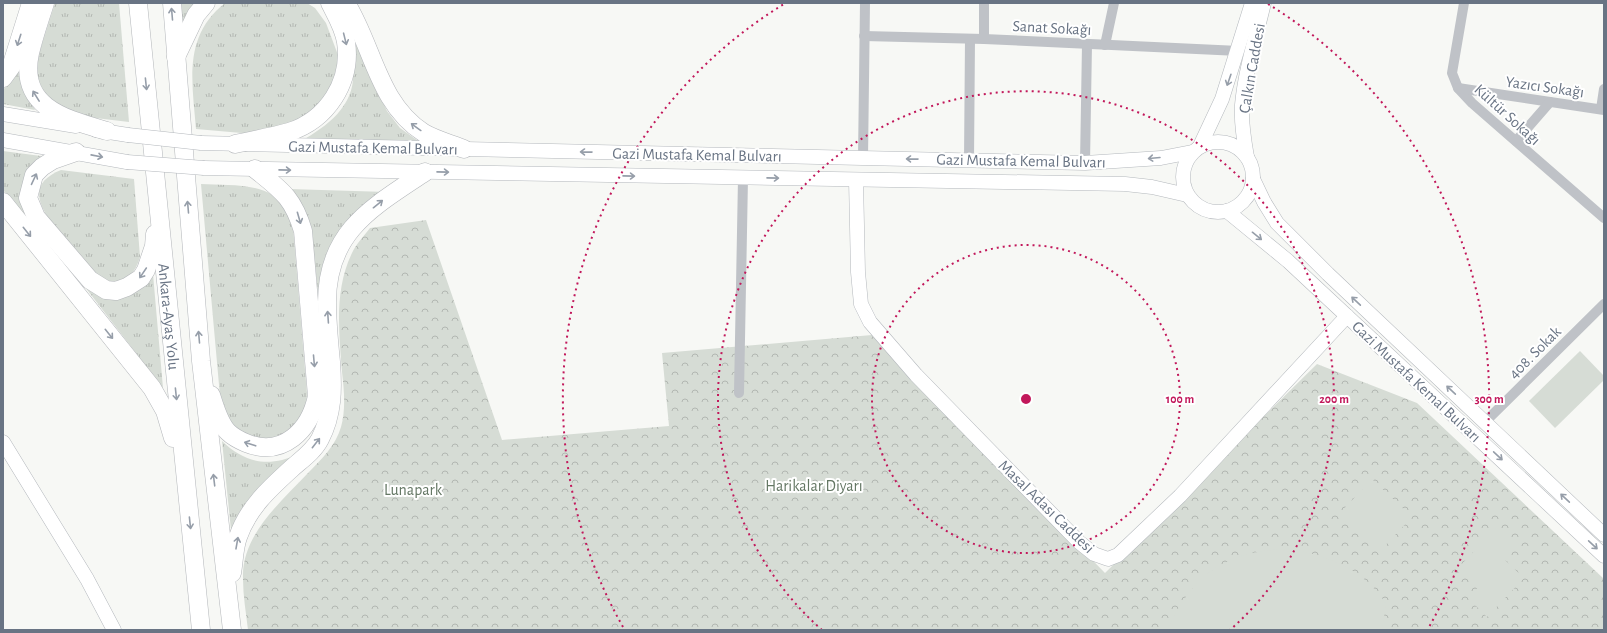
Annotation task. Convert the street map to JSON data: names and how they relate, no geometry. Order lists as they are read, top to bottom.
{
  "streets": {
    "highway": ["Ankara-Ayaş Yolu"],
    "main road": ["Çalkın Caddesi", "Gazi Mustafa Kemal Bulvarı", "Masal Adası Caddesi"],
    "street": [
      "Sanat Sokağı",
      "Yazıcı Sokağı",
      "Kültür Sokağı",
      "408. Sokak"
    ]
  },
  "crossings": [
    ["Sanat Sokağı", "Çalkın Caddesi"],
    ["Çalkın Caddesi", "Gazi Mustafa Kemal Bulvarı"],
    ["Yazıcı Sokağı", "Kültür Sokağı"],
    ["Gazi Mustafa Kemal Bulvarı", "408. Sokak"],
    ["Gazi Mustafa Kemal Bulvarı", "Masal Adası Caddesi"]
  ],
  "parks": ["Harikalar Diyarı", "Lunapark"],
  "rings": ["100 m", "200 m", "300 m"]
}
